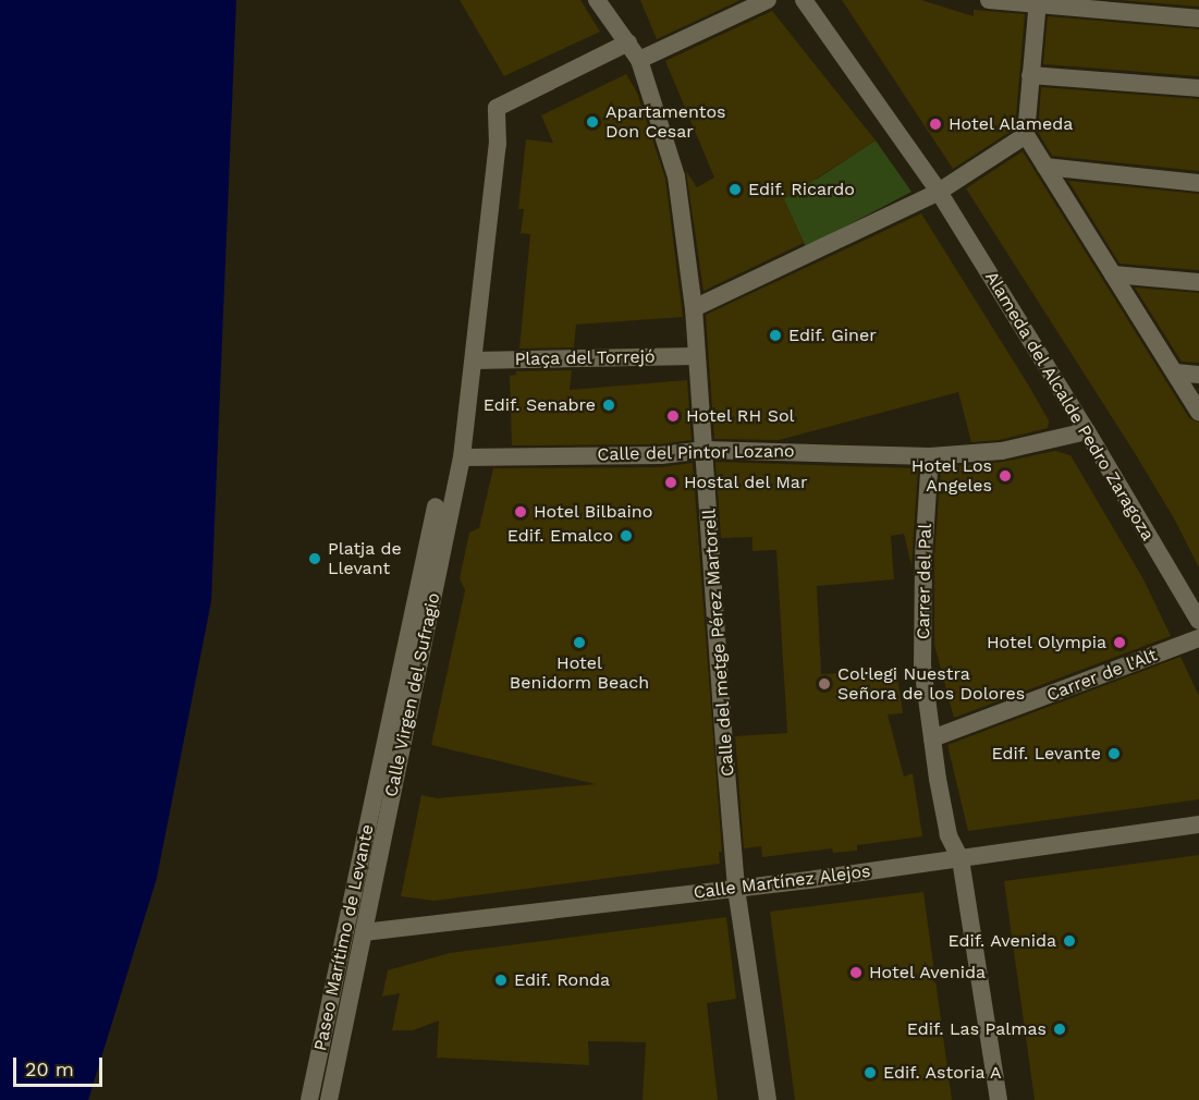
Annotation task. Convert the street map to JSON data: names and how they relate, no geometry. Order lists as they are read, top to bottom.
{
  "streets": {
    "street": [
      "Plaça del Torrejó",
      "Alameda del Alcalde Pedro Zaragoza",
      "Calle del Pintor Lozano",
      "Carrer del Pal",
      "Calle del metge Pérez Martorell",
      "Carrer de l'Alt",
      "Calle Virgen del Sufragio",
      "Calle Martínez Alejos",
      "Paseo Marítimo de Levante"
    ]
  },
  "crossings": [
    ["Plaça del Torrejó", "Calle del metge Pérez Martorell"],
    ["Plaça del Torrejó", "Calle Virgen del Sufragio"],
    ["Alameda del Alcalde Pedro Zaragoza", "Calle del Pintor Lozano"],
    ["Calle del Pintor Lozano", "Carrer del Pal"],
    ["Calle del Pintor Lozano", "Calle del metge Pérez Martorell"],
    ["Calle del Pintor Lozano", "Calle Virgen del Sufragio"],
    ["Carrer del Pal", "Carrer de l'Alt"],
    ["Carrer del Pal", "Calle Martínez Alejos"],
    ["Calle del metge Pérez Martorell", "Calle Virgen del Sufragio"],
    ["Calle del metge Pérez Martorell", "Calle Martínez Alejos"],
    ["Calle Virgen del Sufragio", "Calle Martínez Alejos"]
  ],
  "places": [
    "Apartamentos Don Cesar",
    "Hotel Alameda",
    "Edif. Ricardo",
    "Edif. Giner",
    "Edif. Senabre",
    "Hotel RH Sol",
    "Hotel Los Angeles",
    "Hostal del Mar",
    "Hotel Bilbaino",
    "Edif. Emalco",
    "Platja de Llevant",
    "Hotel Benidorm Beach",
    "Hotel Olympia",
    "Col·legi Nuestra Señora de los Dolores",
    "Edif. Levante",
    "Edif. Avenida",
    "Hotel Avenida",
    "Edif. Ronda",
    "Edif. Las Palmas",
    "Edif. Astoria A"
  ],
  "scale_bar": "20 m"
}
